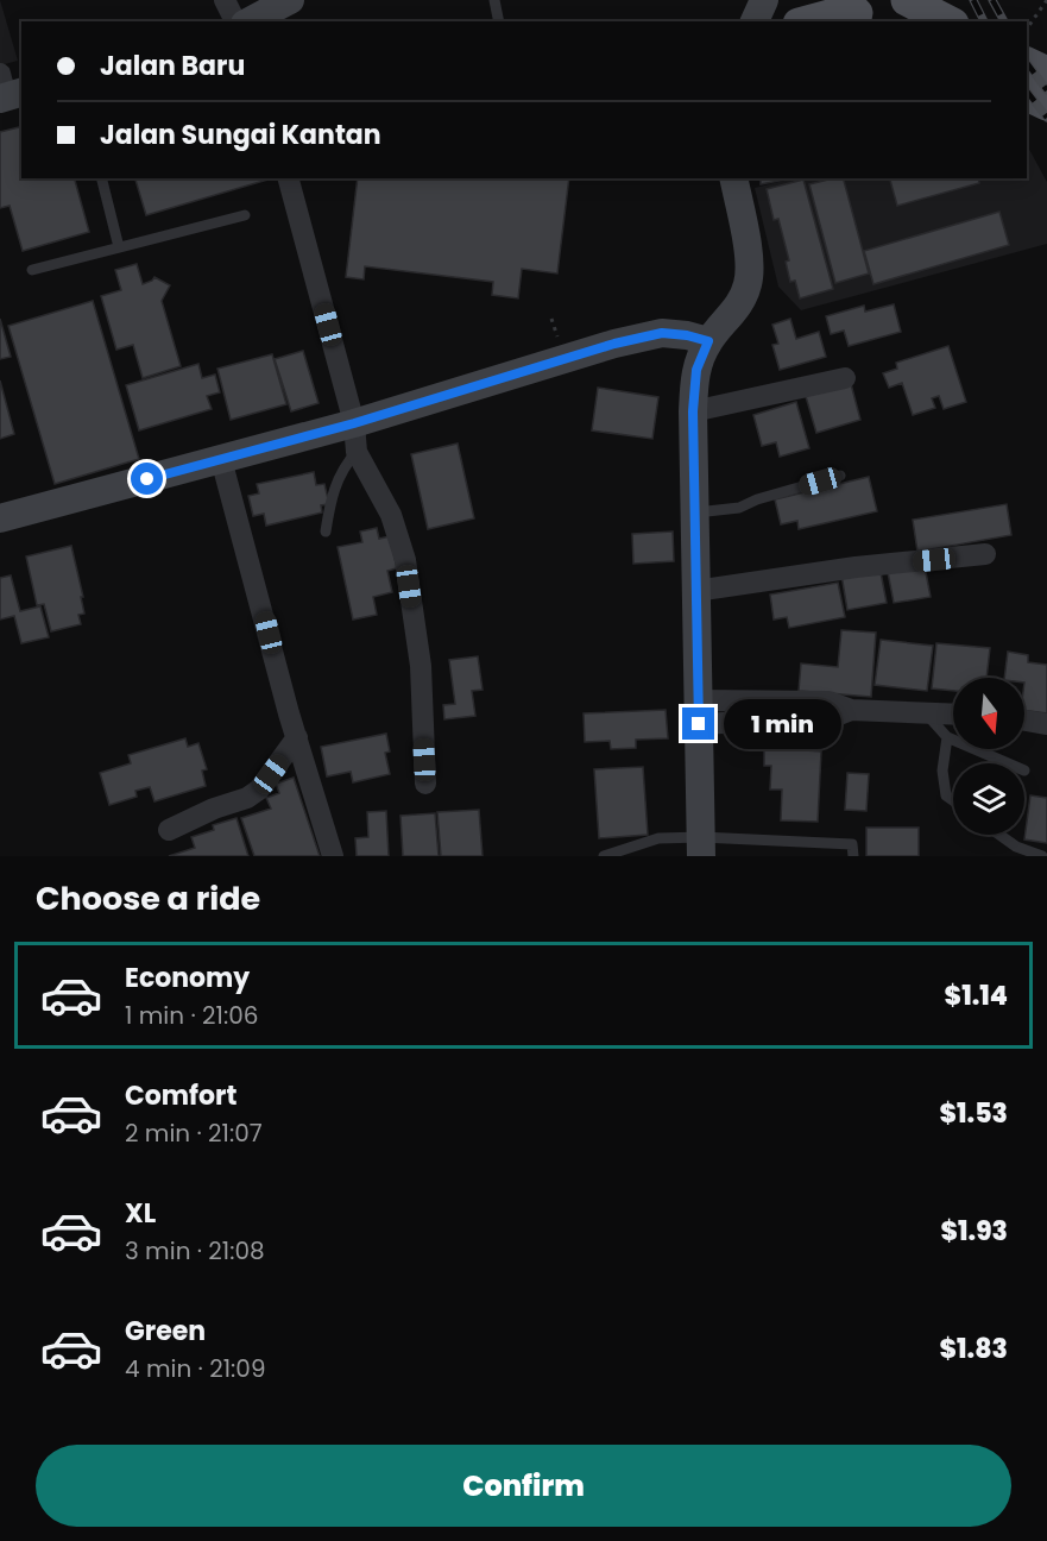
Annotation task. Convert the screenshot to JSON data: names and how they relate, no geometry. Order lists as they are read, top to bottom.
{
  "north": "bottom",
  "page": {
    "banner": ["Jalan Baru", "Jalan Sungai Kantan"],
    "bubble": "1 min",
    "heading": "Choose a ride",
    "list": [
      {
        "name": "Economy",
        "note": "1 min · 21:06",
        "value": "$1.14"
      },
      {
        "name": "Comfort",
        "note": "2 min · 21:07",
        "value": "$1.53"
      },
      {
        "name": "XL",
        "note": "3 min · 21:08",
        "value": "$1.93"
      },
      {
        "name": "Green",
        "note": "4 min · 21:09",
        "value": "$1.83"
      }
    ],
    "buttons": "Confirm"
  }
}
